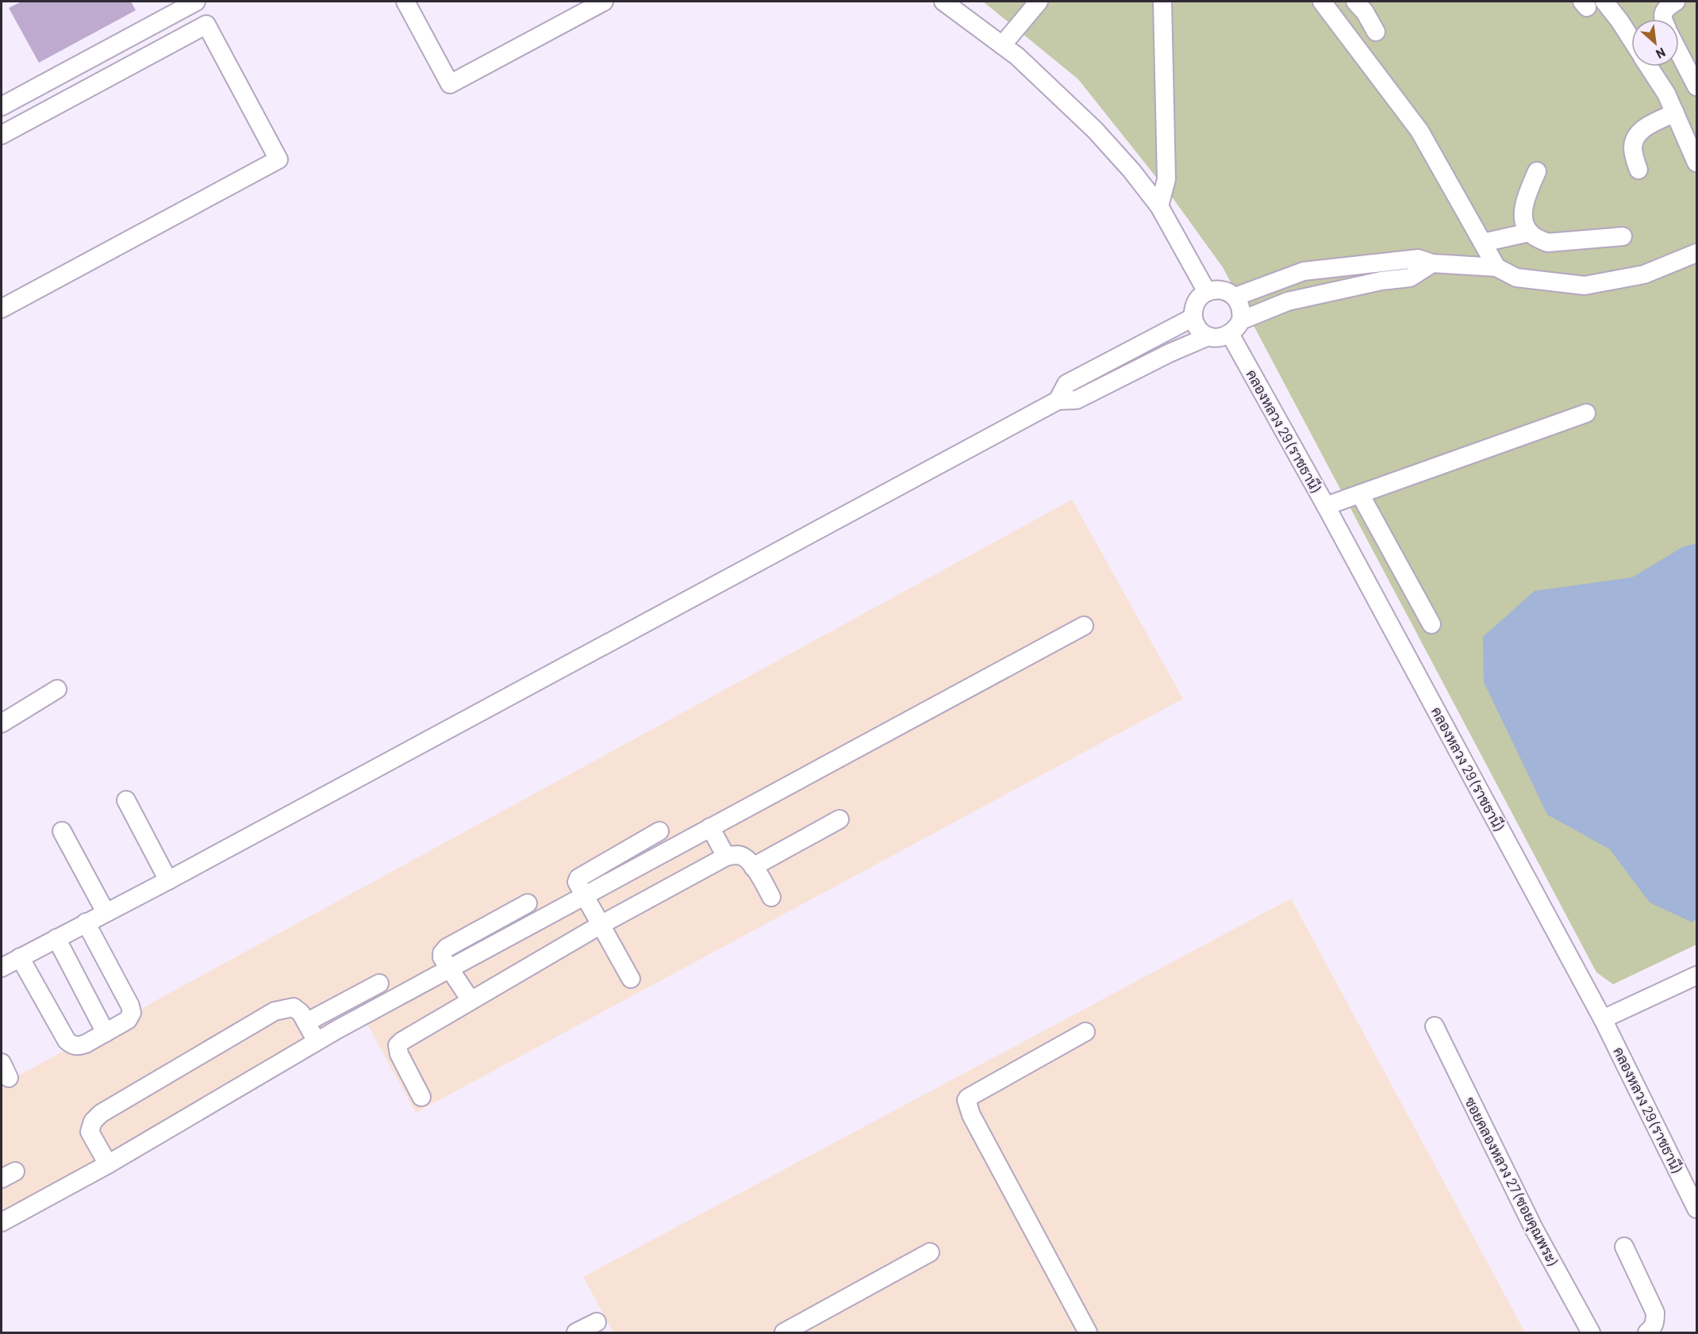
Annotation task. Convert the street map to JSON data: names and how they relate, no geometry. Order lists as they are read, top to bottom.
{
  "streets": {
    "street": ["คลองหลวง 29 (ราชธานี)", "ซอยคลองหลวง 27 (ซอยคุณพระ)"]
  },
  "north": "bottom right"
}
